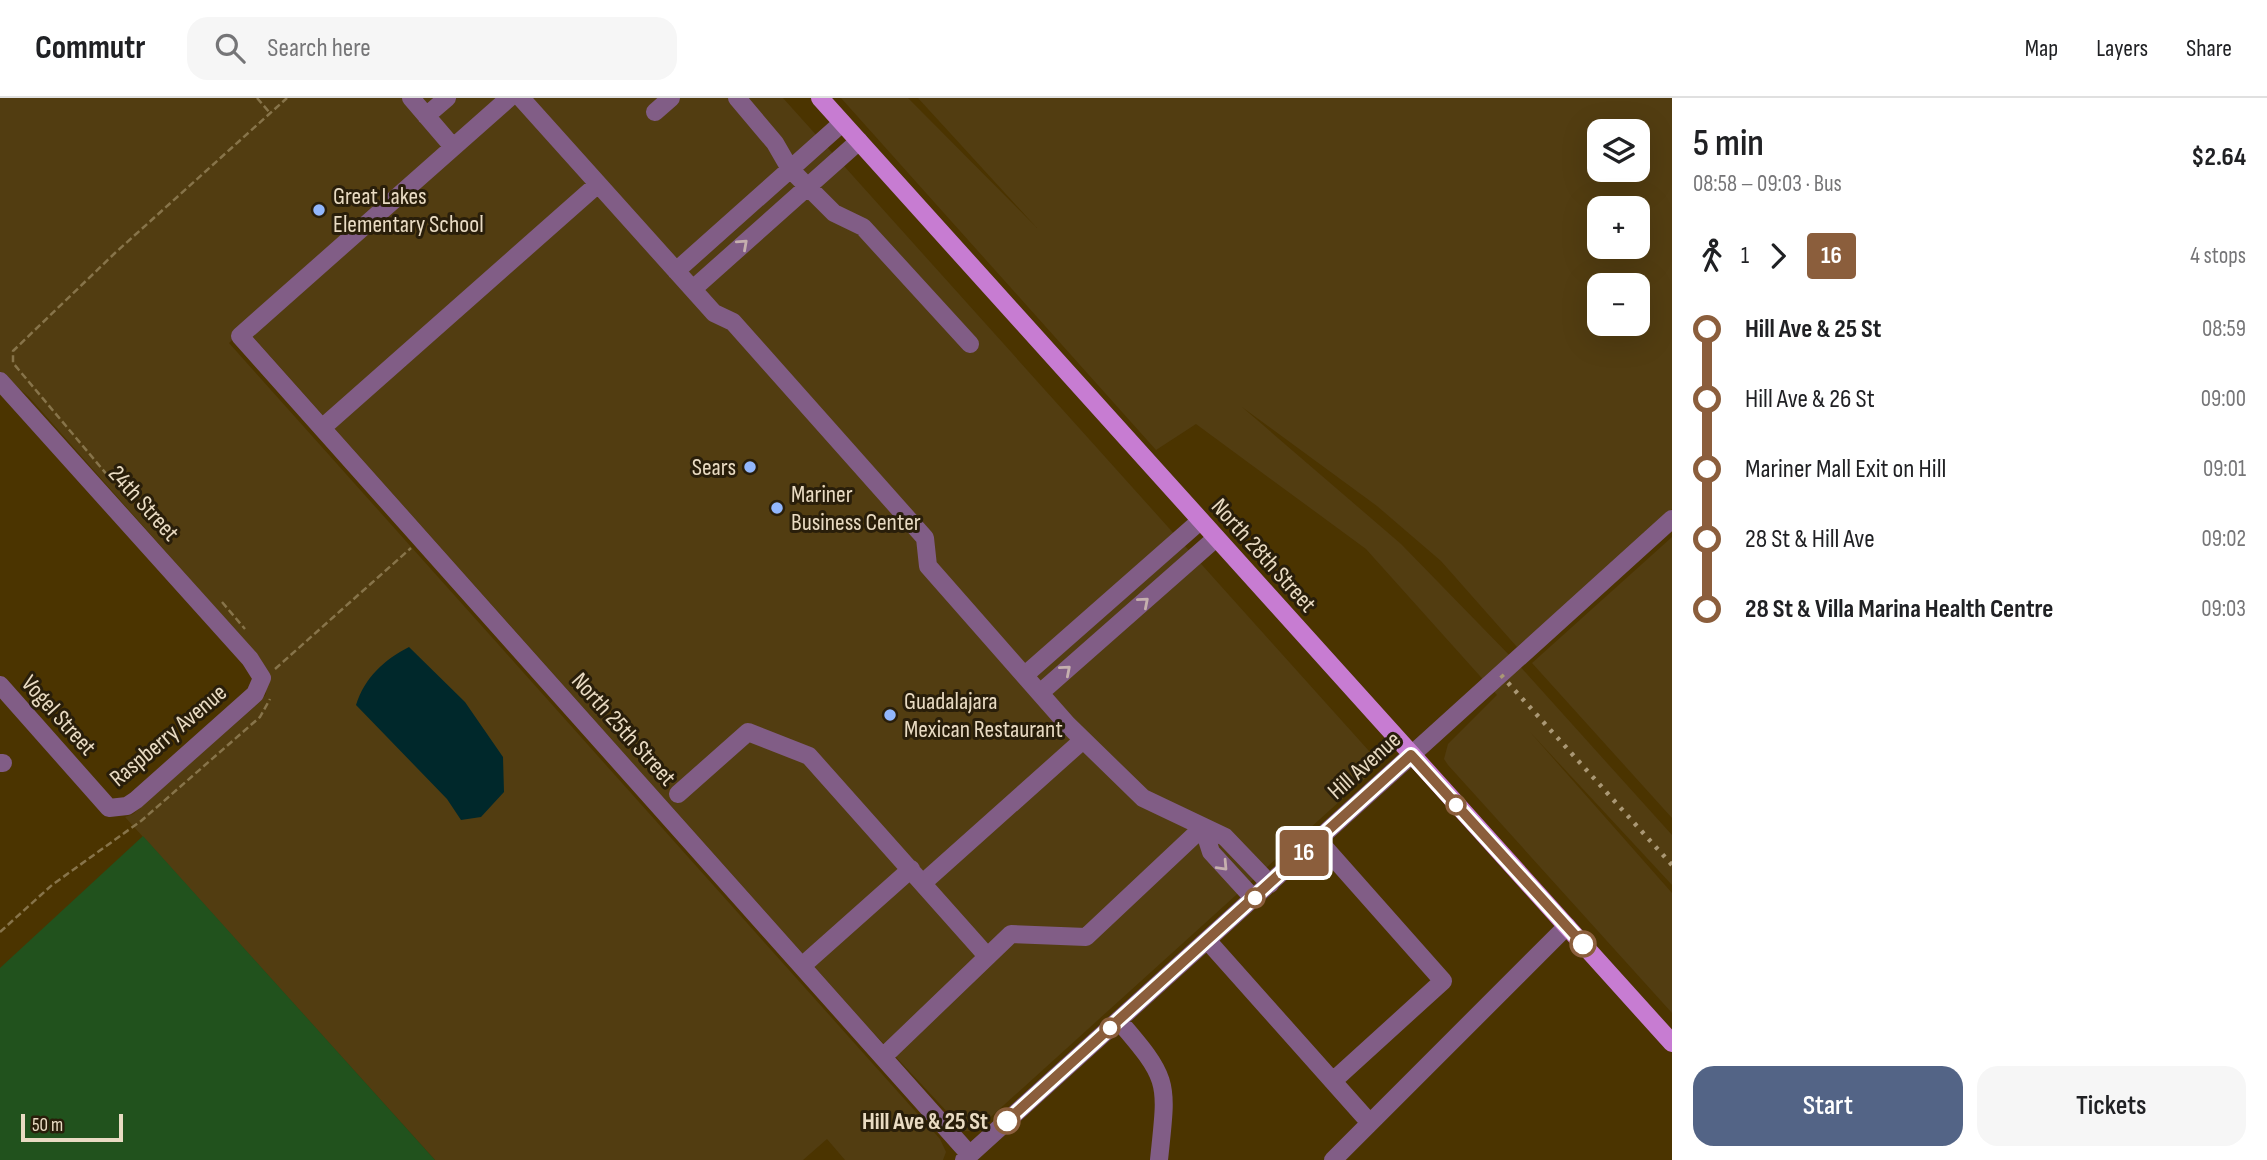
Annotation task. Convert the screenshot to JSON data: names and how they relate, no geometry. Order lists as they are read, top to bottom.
{
  "streets": {
    "main road": ["North 28th Street"],
    "street": [
      "24th Street",
      "Vogel Street",
      "North 25th Street",
      "Raspberry Avenue",
      "Hill Avenue"
    ]
  },
  "crossings": [
    ["24th Street", "Raspberry Avenue"],
    ["North 28th Street", "Hill Avenue"],
    ["Vogel Street", "Raspberry Avenue"],
    ["North 25th Street", "Hill Avenue"]
  ],
  "places": [
    "Great Lakes Elementary School",
    "Sears",
    "Mariner Business Center",
    "Guadalajara Mexican Restaurant",
    "Hill Ave & 25 St"
  ],
  "lines": ["bus line 16"],
  "scale_bar": "50 m",
  "page": {
    "header": "Commutr",
    "search": "Search here",
    "nav": ["Map", "Layers", "Share"],
    "on_map": "16",
    "heading": ["5 min", "08:58 – 09:03 · Bus", "$2.64"],
    "map_buttons": ["+", "−"],
    "legs": ["1", "16", "4 stops"],
    "list": [
      {
        "name": "Hill Ave & 25 St",
        "value": "08:59"
      },
      {
        "name": "Hill Ave & 26 St",
        "value": "09:00"
      },
      {
        "name": "Mariner Mall Exit on Hill",
        "value": "09:01"
      },
      {
        "name": "28 St & Hill Ave",
        "value": "09:02"
      },
      {
        "name": "28 St & Villa Marina Health Centre",
        "value": "09:03"
      }
    ],
    "buttons": ["Start", "Tickets"],
    "scale": "50 m"
  }
}
